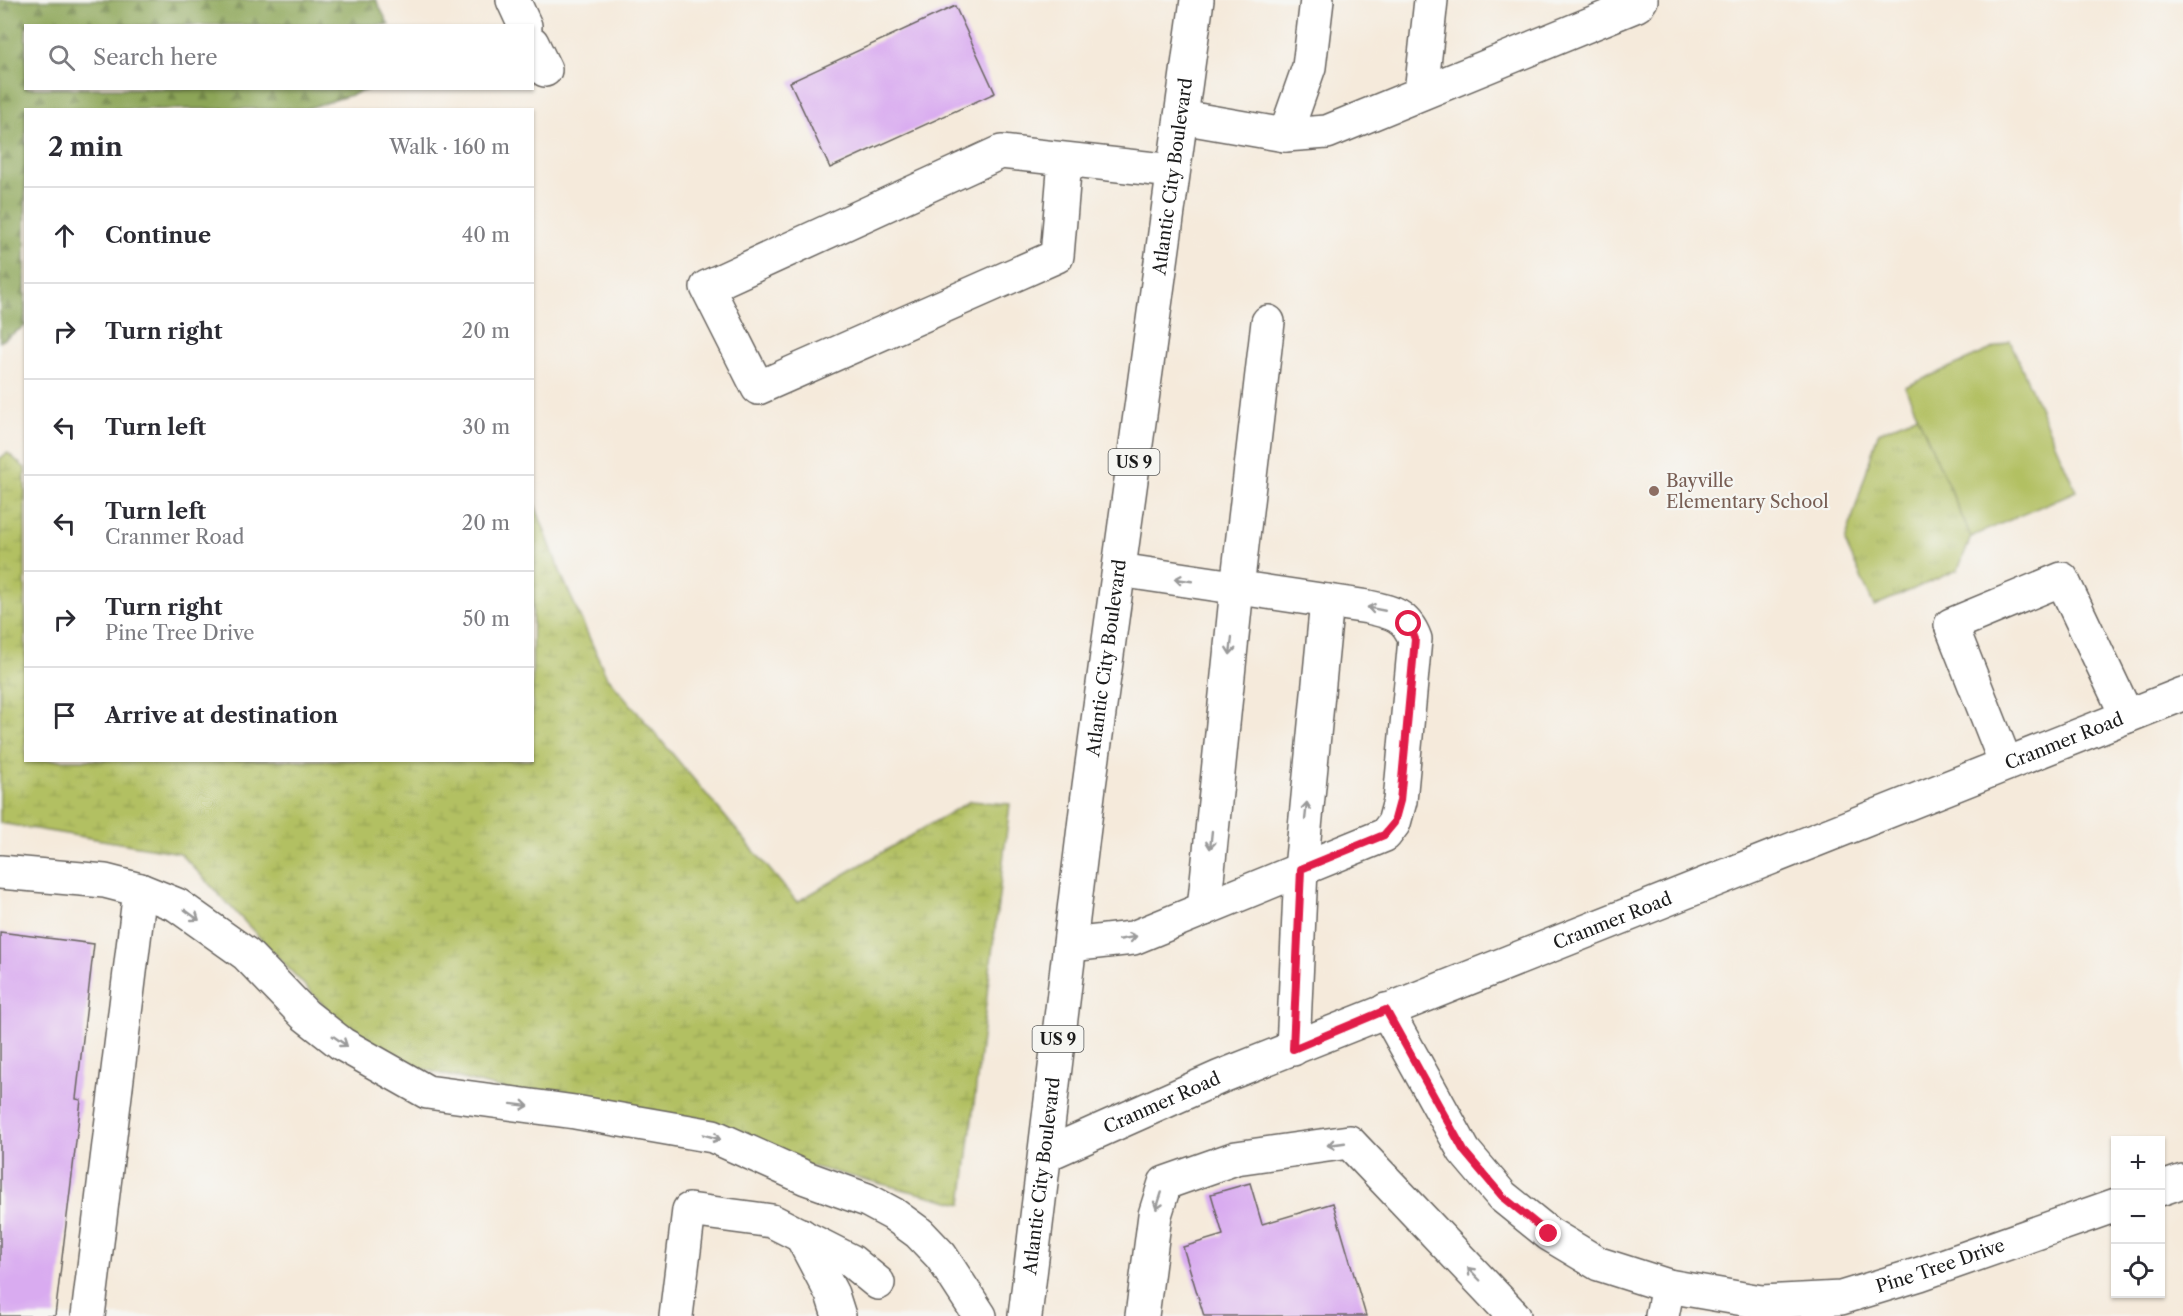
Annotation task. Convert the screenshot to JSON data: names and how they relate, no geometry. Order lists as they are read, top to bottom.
{
  "streets": {
    "main road": [
      "Atlantic City Boulevard",
      "US 9",
      "Cranmer Road",
      "Pine Tree Drive"
    ]
  },
  "crossings": [
    ["Atlantic City Boulevard", "Cranmer Road"],
    ["Cranmer Road", "Pine Tree Drive"]
  ],
  "places": ["Bayville Elementary School"],
  "page": {
    "search": "Search here",
    "heading": ["2 min", "Walk · 160 m"],
    "list": [
      ["Continue", "40 m"],
      ["Turn right", "20 m"],
      ["Turn left", "30 m"],
      ["Turn left", "Cranmer Road", "20 m"],
      ["Turn right", "Pine Tree Drive", "50 m"],
      "Arrive at destination"
    ],
    "map_buttons": ["+", "−"]
  }
}
